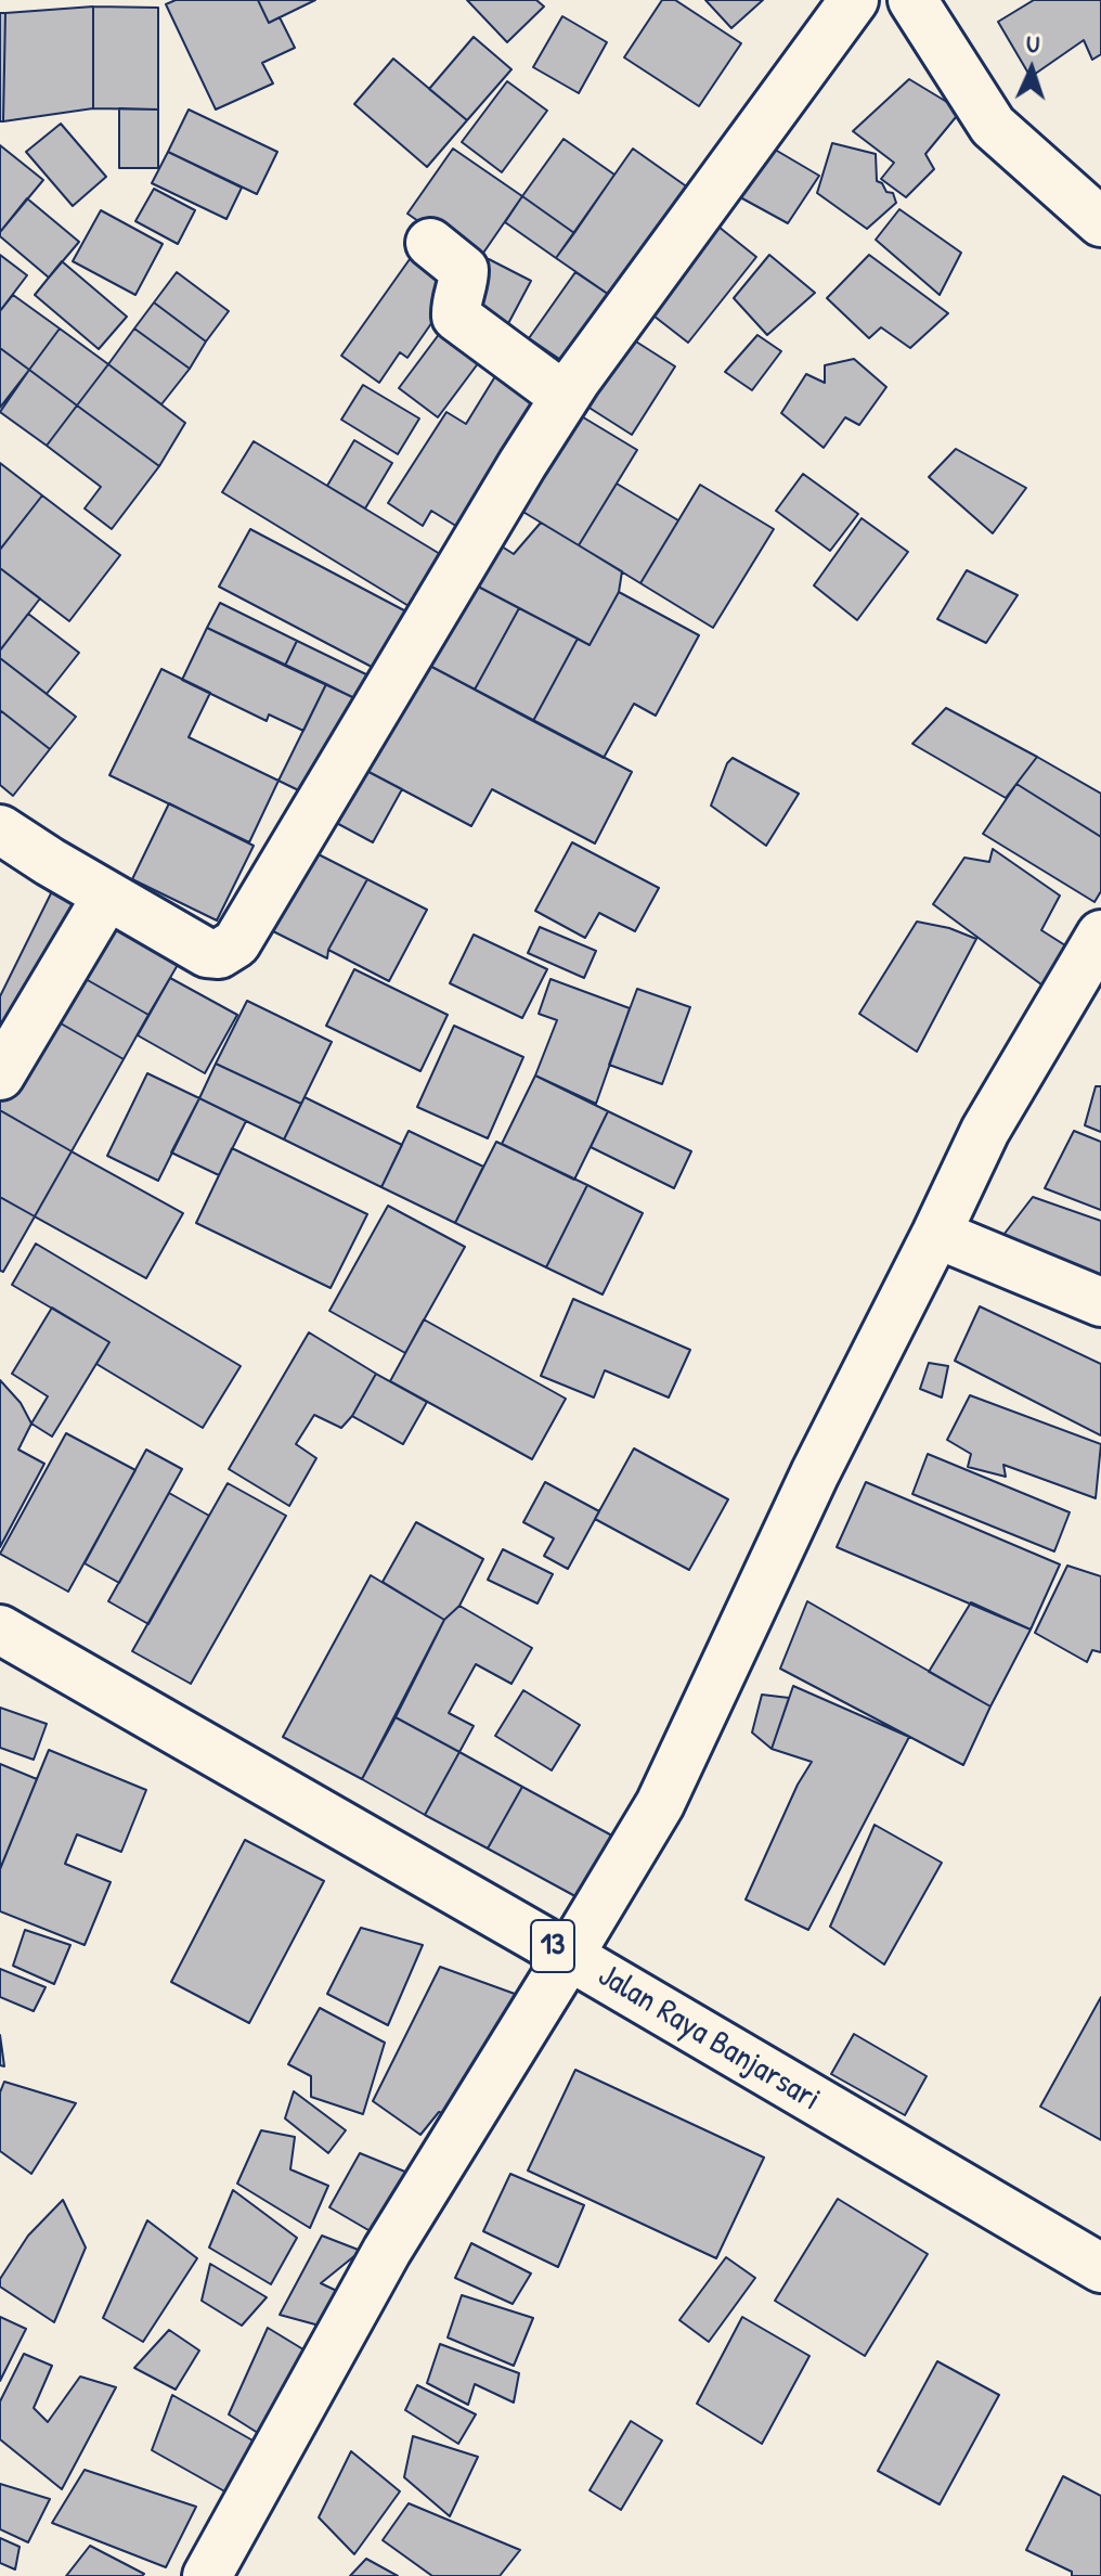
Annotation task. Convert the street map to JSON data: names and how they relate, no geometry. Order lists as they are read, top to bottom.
{
  "streets": {
    "main road": ["13", "Jalan Raya Banjarsari"]
  },
  "north": "top"
}
